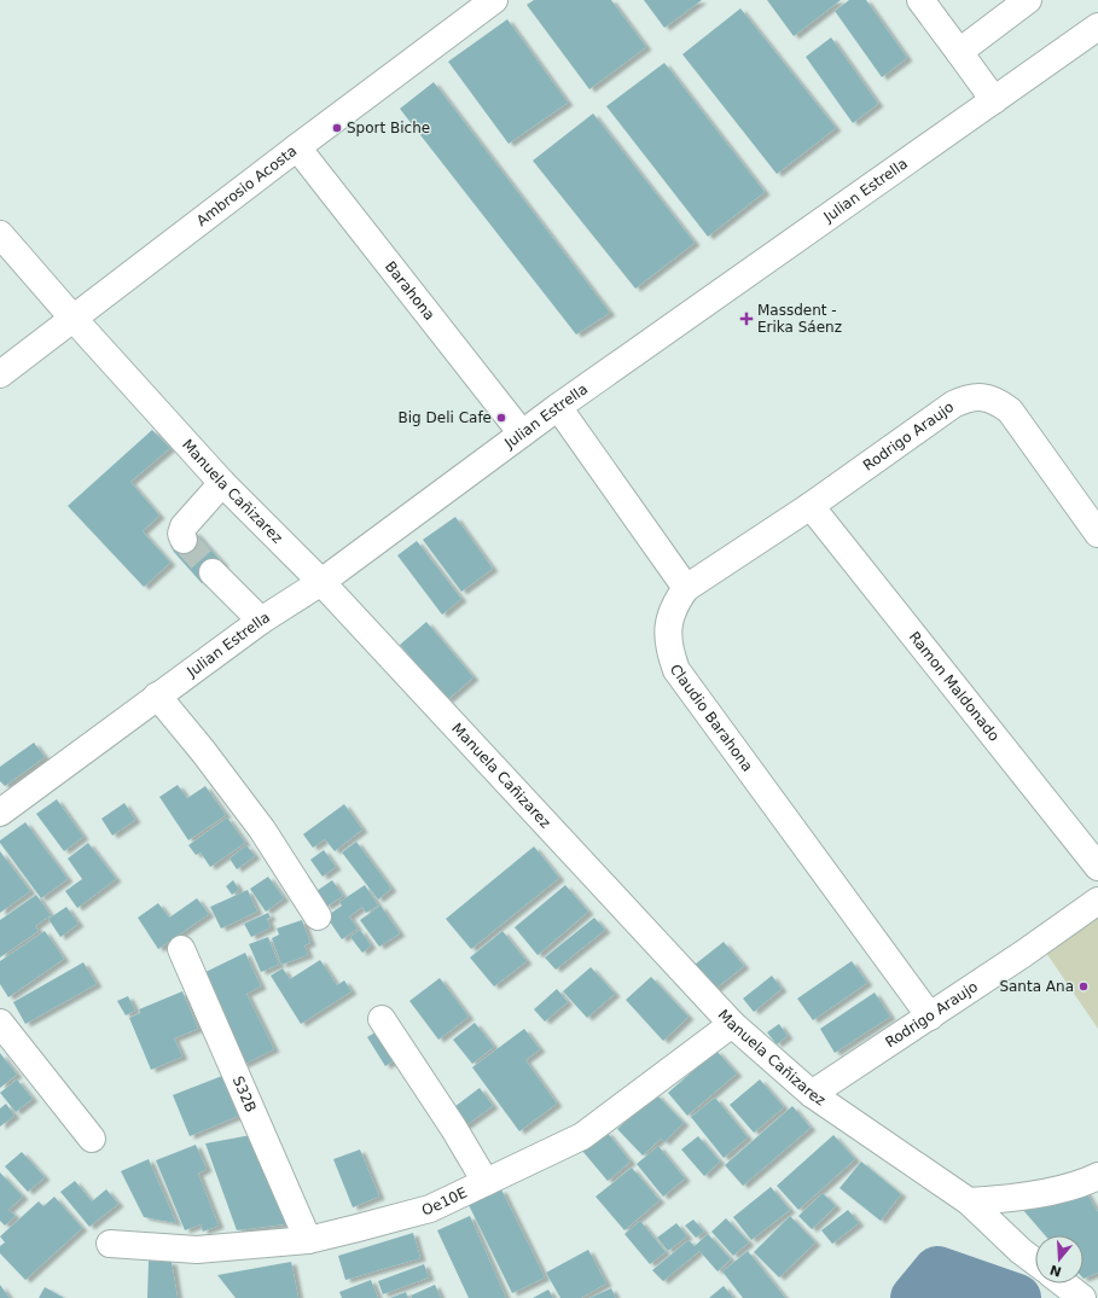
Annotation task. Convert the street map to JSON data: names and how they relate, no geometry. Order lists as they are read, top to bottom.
{
  "streets": {
    "street": [
      "Ambrosio Acosta",
      "Julian Estrella",
      "Barahona",
      "Rodrigo Araujo",
      "Manuela Cañizarez",
      "Ramon Maldonado",
      "Claudio Barahona",
      "S32B",
      "Oe10E"
    ]
  },
  "crossings": [
    ["Ambrosio Acosta", "Barahona"],
    ["Ambrosio Acosta", "Manuela Cañizarez"],
    ["Julian Estrella", "Barahona"],
    ["Julian Estrella", "Manuela Cañizarez"],
    ["Rodrigo Araujo", "Manuela Cañizarez"],
    ["Rodrigo Araujo", "Ramon Maldonado"],
    ["Rodrigo Araujo", "Claudio Barahona"],
    ["Manuela Cañizarez", "Oe10E"],
    ["S32B", "Oe10E"]
  ],
  "places": {
    "other": ["Sport Biche", "Big Deli Cafe", "Santa Ana"],
    "health": ["Massdent - Erika Sáenz"]
  },
  "north": "bottom"
}
